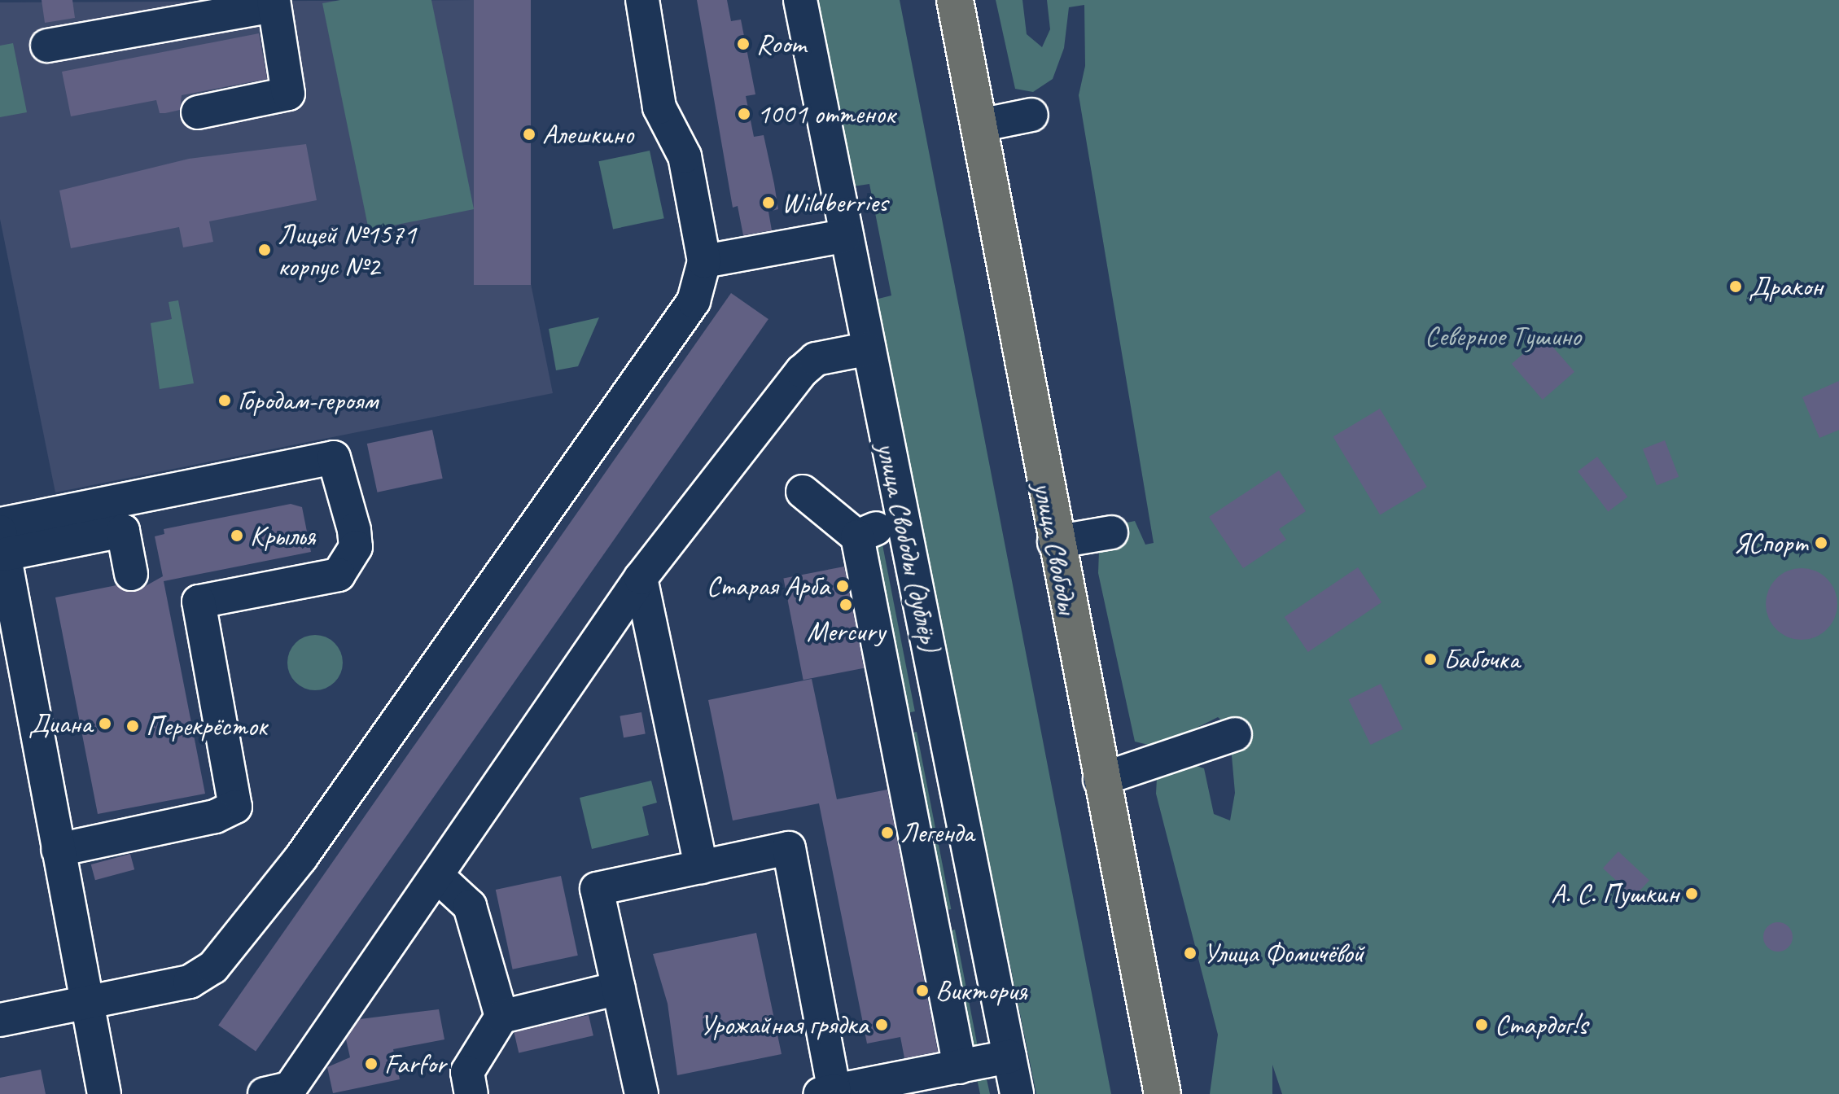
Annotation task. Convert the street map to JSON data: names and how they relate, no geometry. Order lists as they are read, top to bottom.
{
  "streets": {
    "main road": ["улица Свободы"],
    "street": ["улица Свободы (дублёр)"]
  },
  "parks": ["Северное Тушино"],
  "places": [
    "Room",
    "1001 оттенок",
    "Алешкино",
    "Wildberries",
    "Лицей №1571 корпус №2",
    "Дракон",
    "Городам-героям",
    "Крылья",
    "ЯСпорт",
    "Старая Арба",
    "Mercury",
    "Бабочка",
    "Диана",
    "Перекрёсток",
    "Легенда",
    "А. С. Пушкин",
    "Улица Фомичёвой",
    "Виктория",
    "Урожайная грядка",
    "Стардог!s",
    "Farfor"
  ]
}
